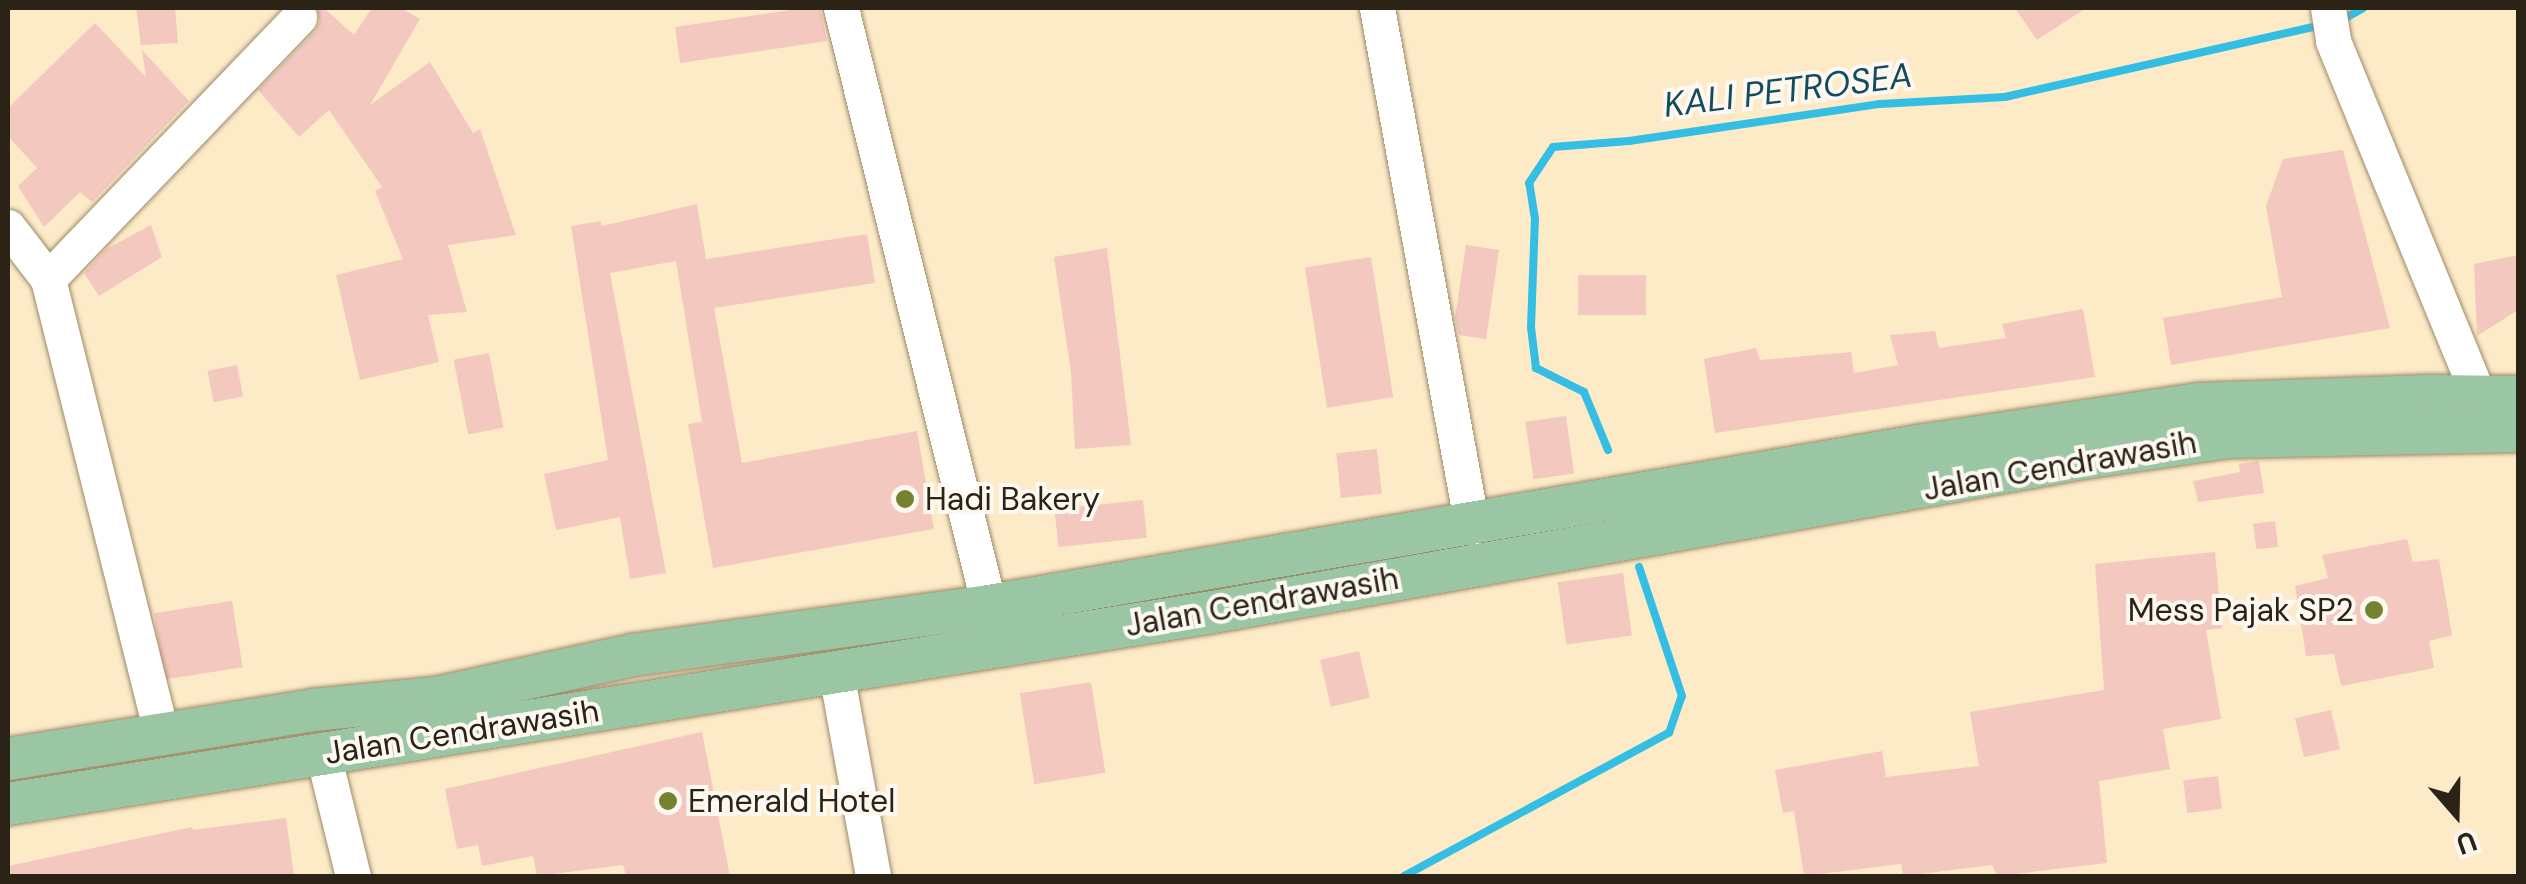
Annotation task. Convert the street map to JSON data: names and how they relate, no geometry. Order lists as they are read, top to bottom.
{
  "streets": {
    "main road": ["Jalan Cendrawasih"]
  },
  "water": ["KALI PETROSEA"],
  "places": ["Hadi Bakery", "Mess Pajak SP2", "Emerald Hotel"],
  "north": "bottom"
}
